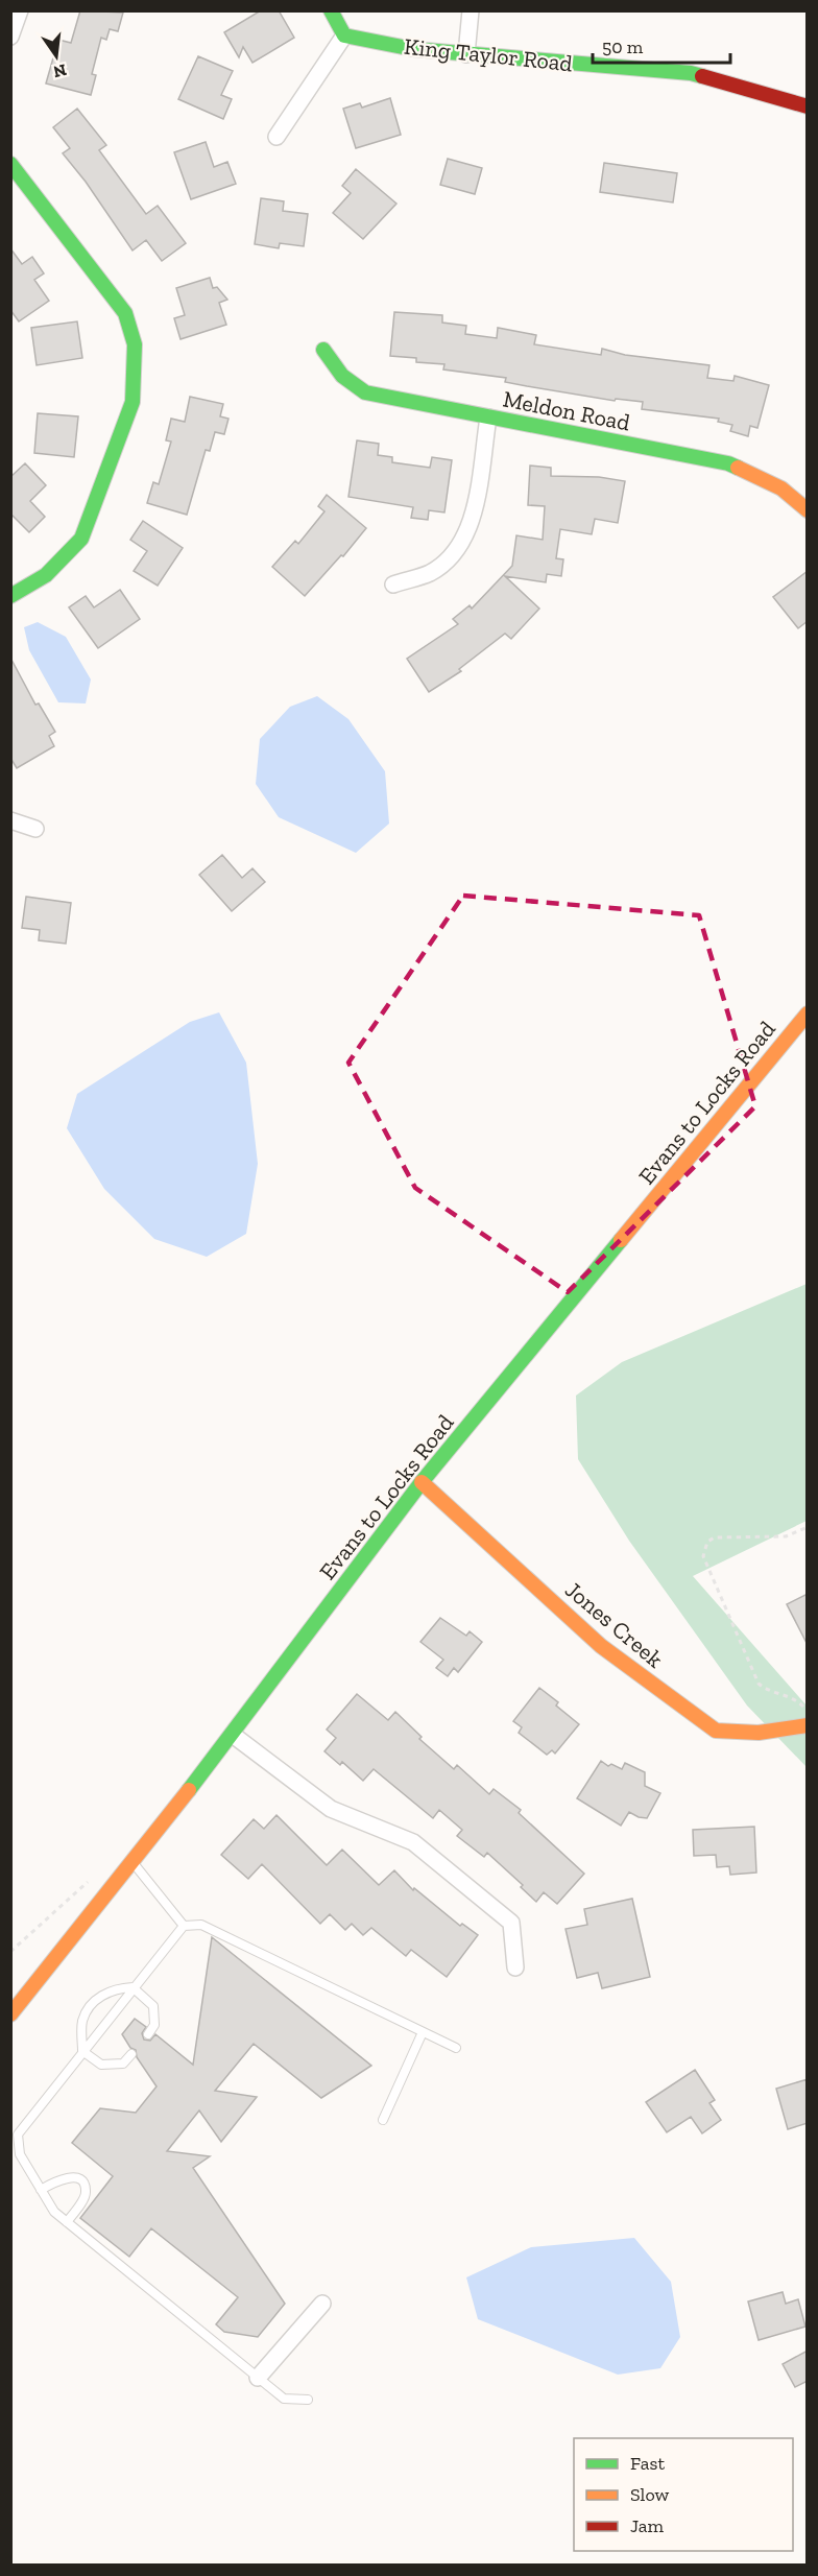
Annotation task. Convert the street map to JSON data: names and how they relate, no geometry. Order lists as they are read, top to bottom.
{
  "streets": {
    "street": [
      "King Taylor Road",
      "Meldon Road",
      "Evans to Locks Road",
      "Jones Creek"
    ]
  },
  "crossings": [
    ["Evans to Locks Road", "Jones Creek"]
  ],
  "legend": ["Fast", "Slow", "Jam"],
  "scale_bar": "50 m",
  "north": "bottom"
}
